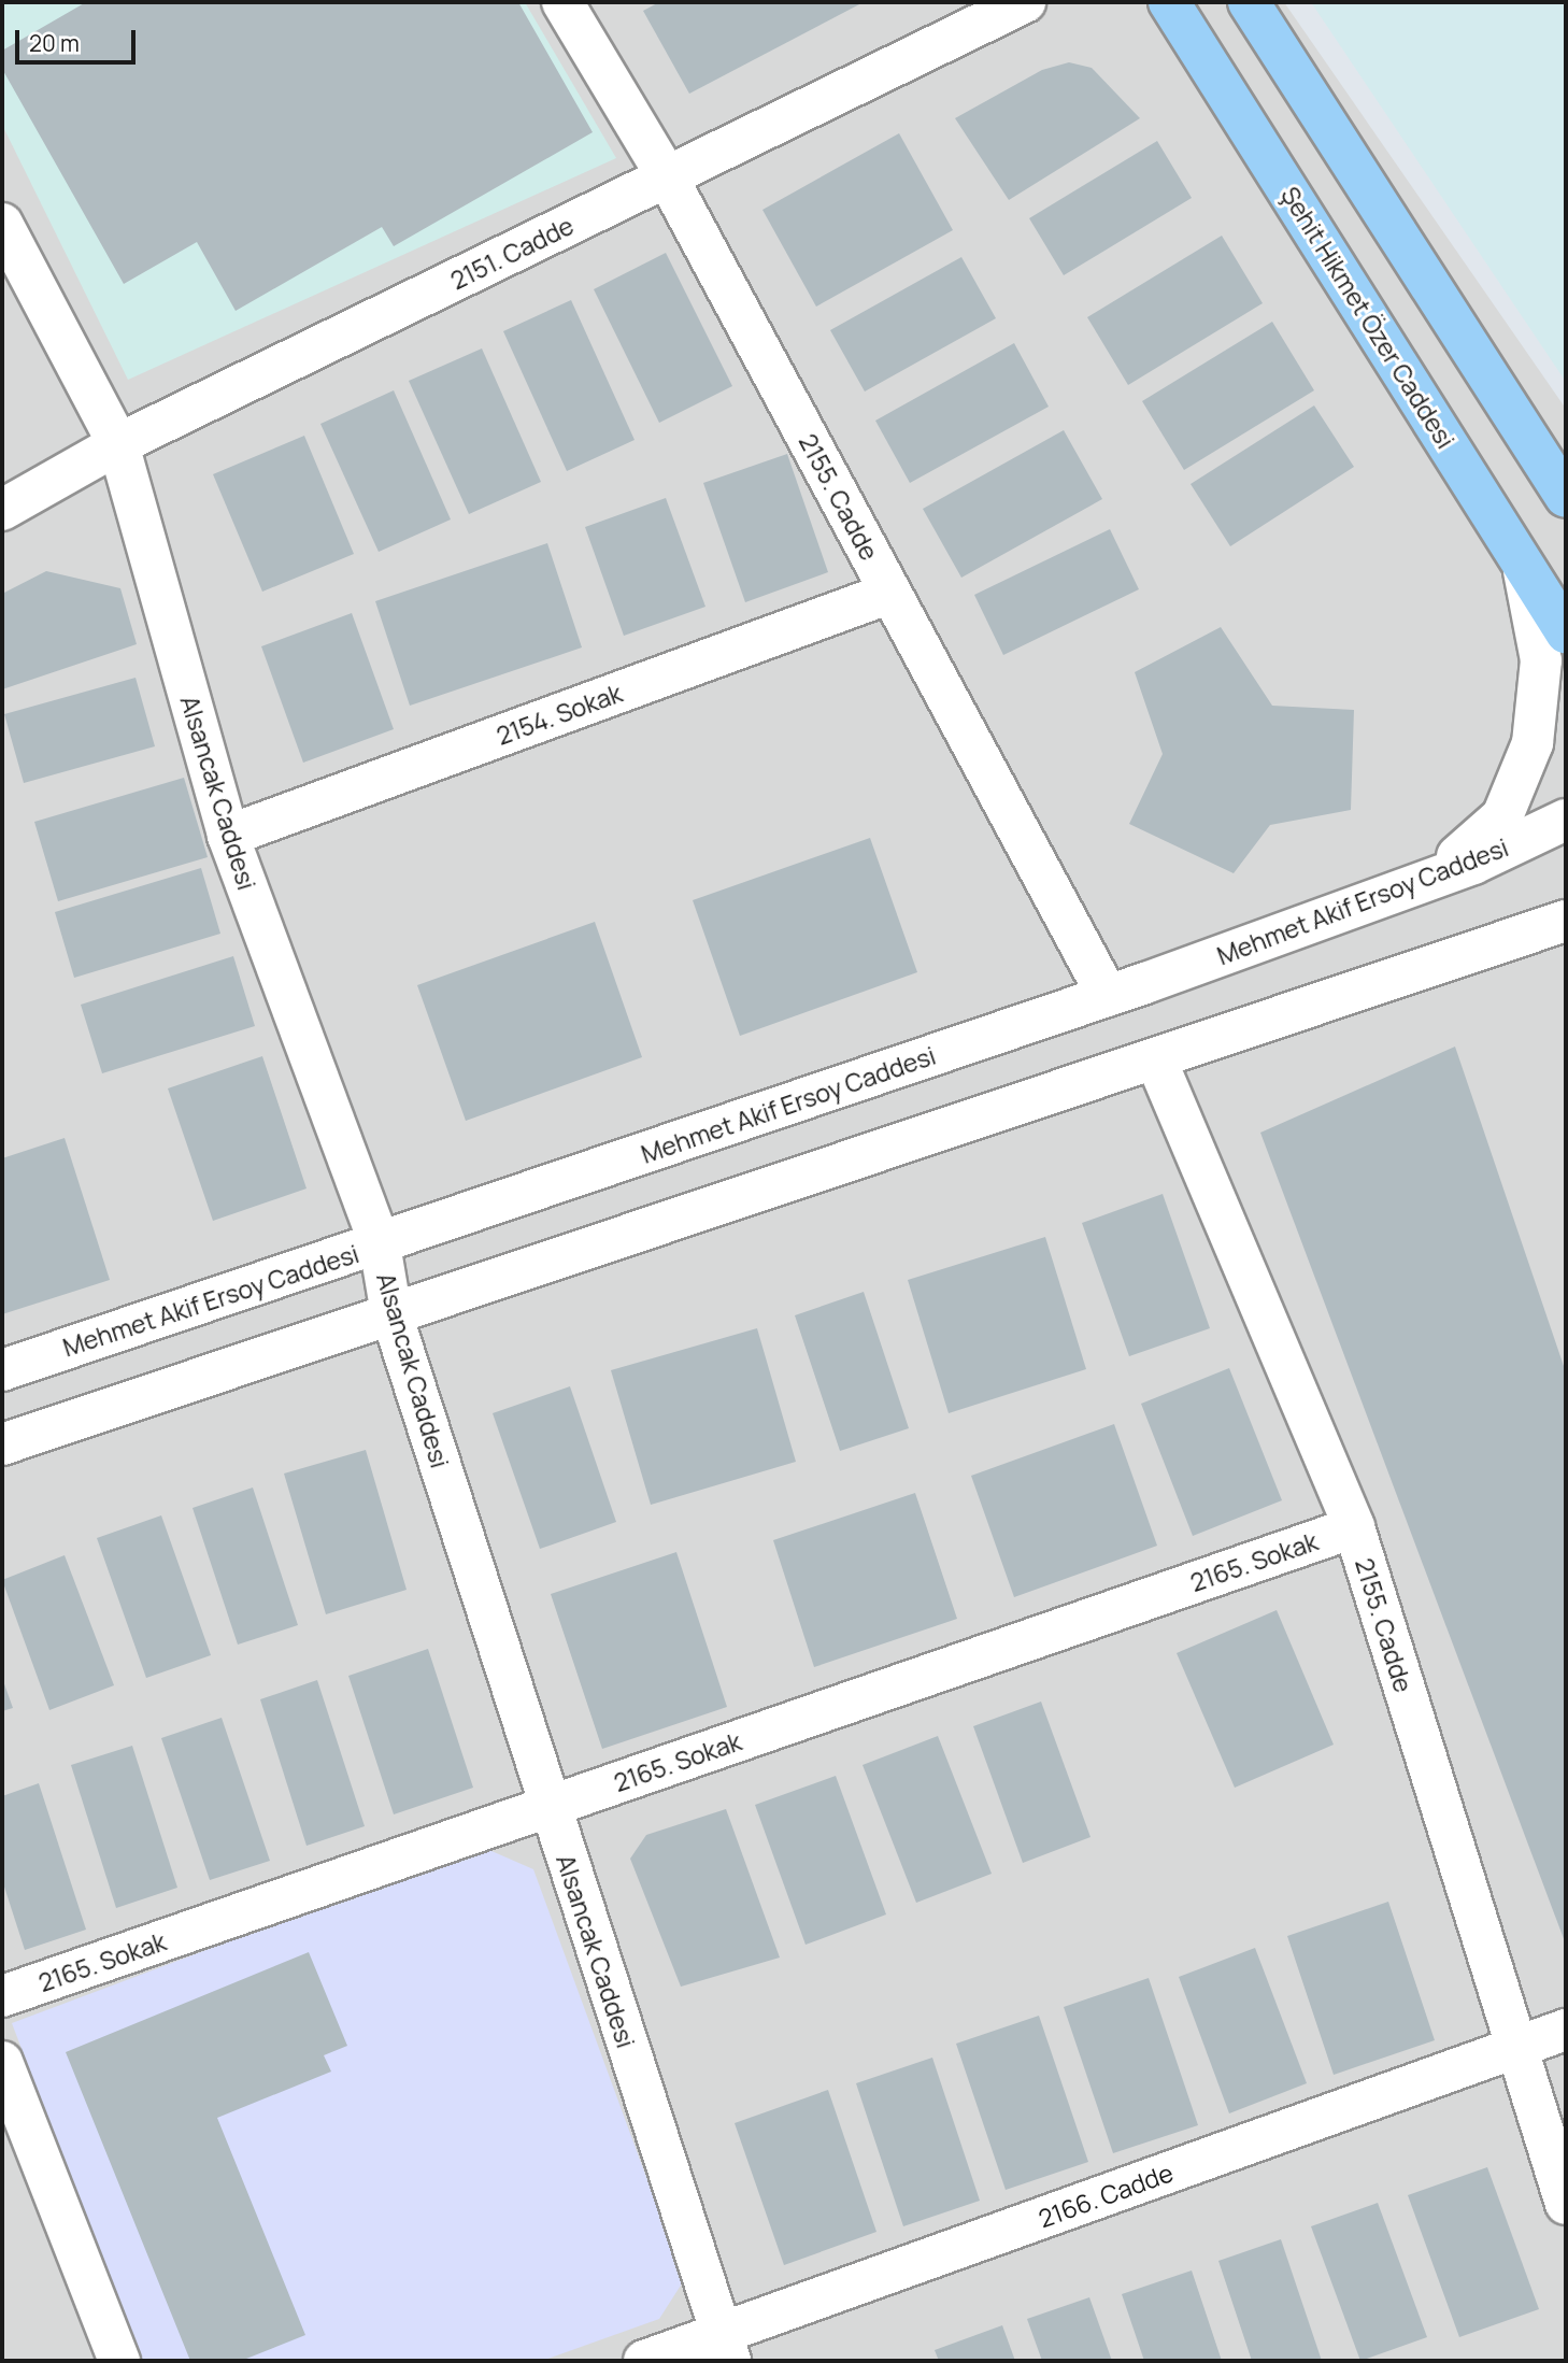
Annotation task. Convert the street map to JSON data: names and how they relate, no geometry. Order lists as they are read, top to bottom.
{
  "streets": {
    "main road": ["Şehit Hikmet Özer Caddesi"],
    "street": [
      "2151. Cadde",
      "2155. Cadde",
      "2154. Sokak",
      "Alsancak Caddesi",
      "Mehmet Akif Ersoy Caddesi",
      "2165. Sokak",
      "2166. Cadde"
    ]
  },
  "crossings": [
    ["2151. Cadde", "2155. Cadde"],
    ["2151. Cadde", "Alsancak Caddesi"],
    ["2155. Cadde", "2154. Sokak"],
    ["2155. Cadde", "Mehmet Akif Ersoy Caddesi"],
    ["2155. Cadde", "2165. Sokak"],
    ["2155. Cadde", "2166. Cadde"],
    ["2154. Sokak", "Alsancak Caddesi"],
    ["Alsancak Caddesi", "Mehmet Akif Ersoy Caddesi"],
    ["Alsancak Caddesi", "2165. Sokak"],
    ["Alsancak Caddesi", "2166. Cadde"]
  ],
  "scale_bar": "20 m"
}
